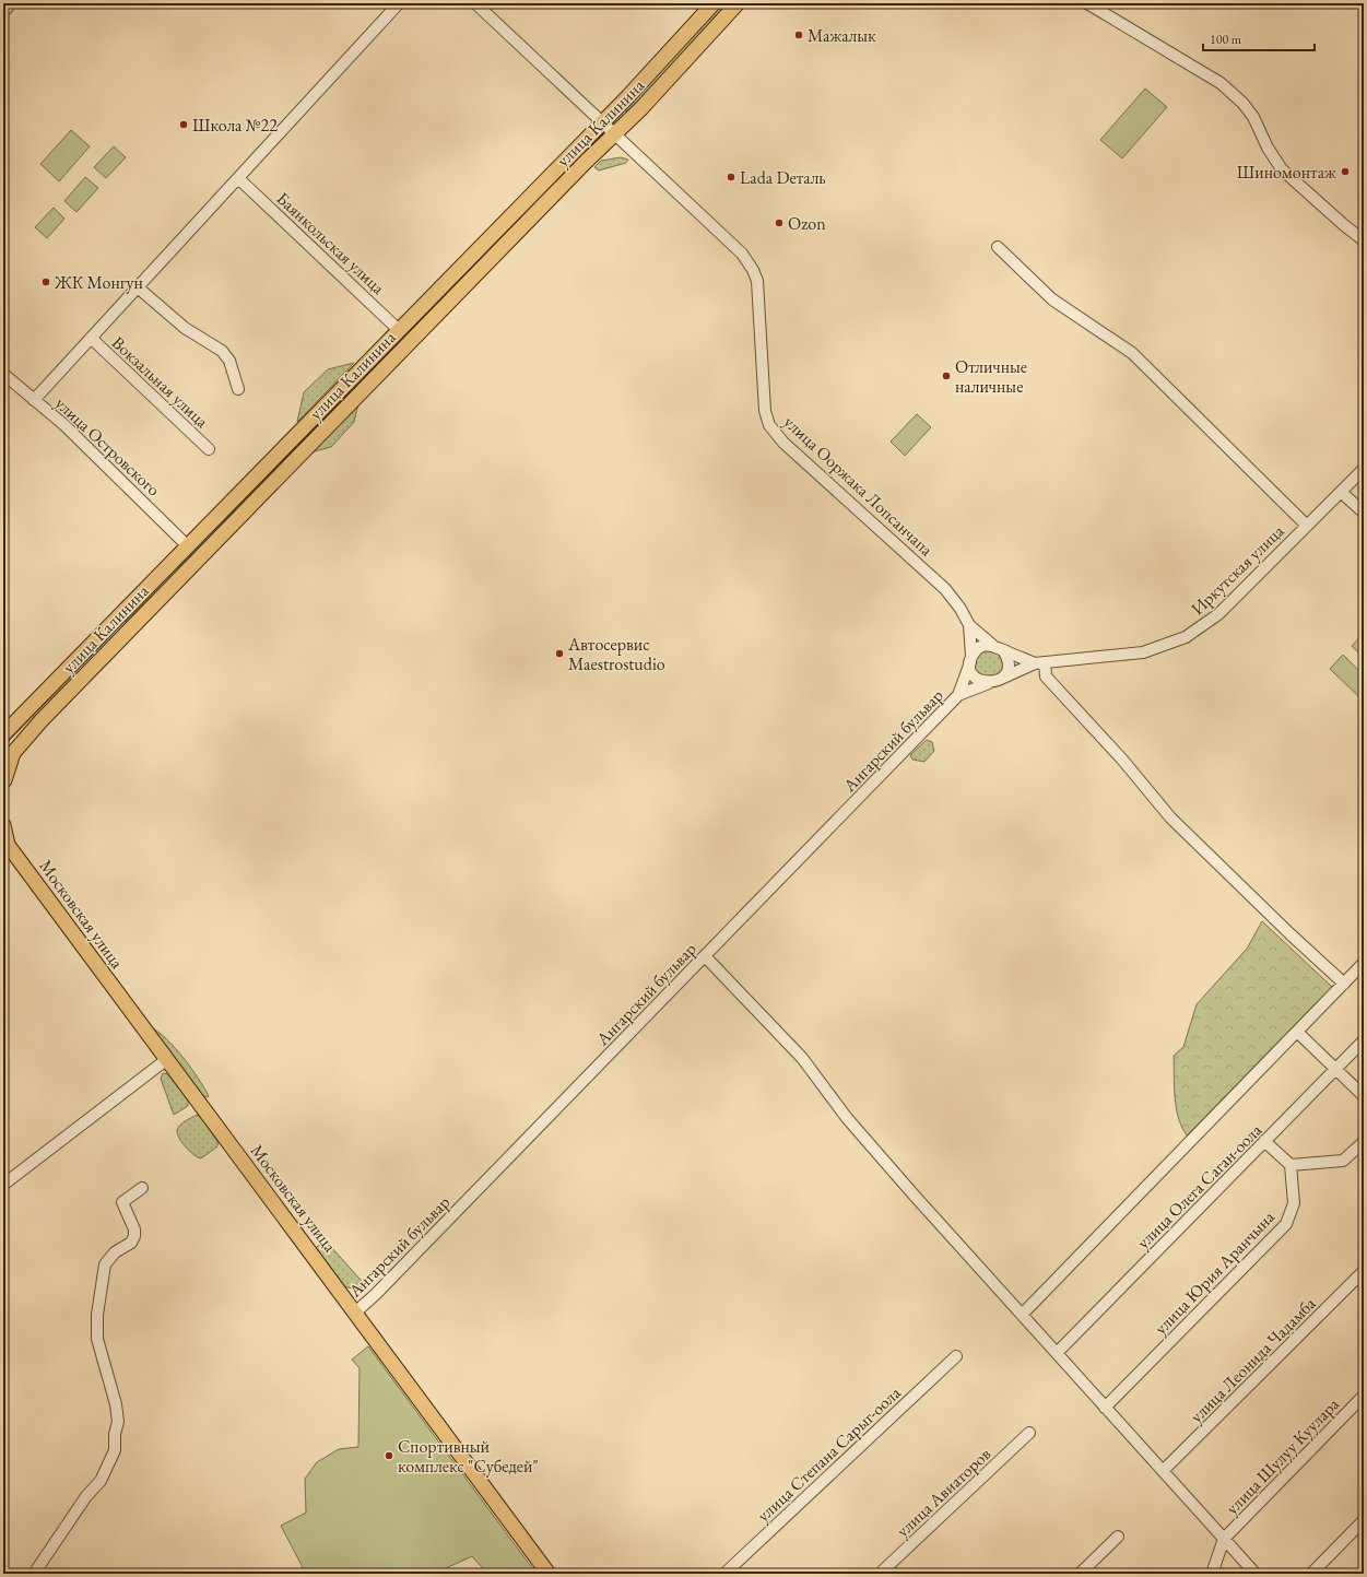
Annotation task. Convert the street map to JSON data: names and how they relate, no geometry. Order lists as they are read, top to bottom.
{
  "streets": {
    "main road": ["улица Калинина", "Московская улица"],
    "street": [
      "Баянкольская улица",
      "Вокзальная улица",
      "улица Островского",
      "улица Ооржака Лопсанчапа",
      "Иркутская улица",
      "Ангарский бульвар",
      "улица Олега Саган-оола",
      "улица Юрия Аранчына",
      "улица Леонида Чадамба",
      "улица Степана Сарыг-оола",
      "улица Шулуу Куулара",
      "улица Авиаторов"
    ]
  },
  "crossings": [
    ["улица Калинина", "Баянкольская улица"],
    ["улица Калинина", "улица Островского"],
    ["улица Калинина", "улица Ооржака Лопсанчапа"],
    ["улица Ооржака Лопсанчапа", "Иркутская улица"],
    ["улица Ооржака Лопсанчапа", "Ангарский бульвар"],
    ["Иркутская улица", "Ангарский бульвар"],
    ["Ангарский бульвар", "Московская улица"]
  ],
  "places": [
    "Мажалык",
    "Школа №22",
    "Шиномонтаж",
    "Lada Dеталь",
    "Ozon",
    "ЖК Монгун",
    "Отличные наличные",
    "Автосервис Maestrostudio",
    "Спортивный комплекс \"Субедей\""
  ],
  "scale_bar": "100 m"
}
